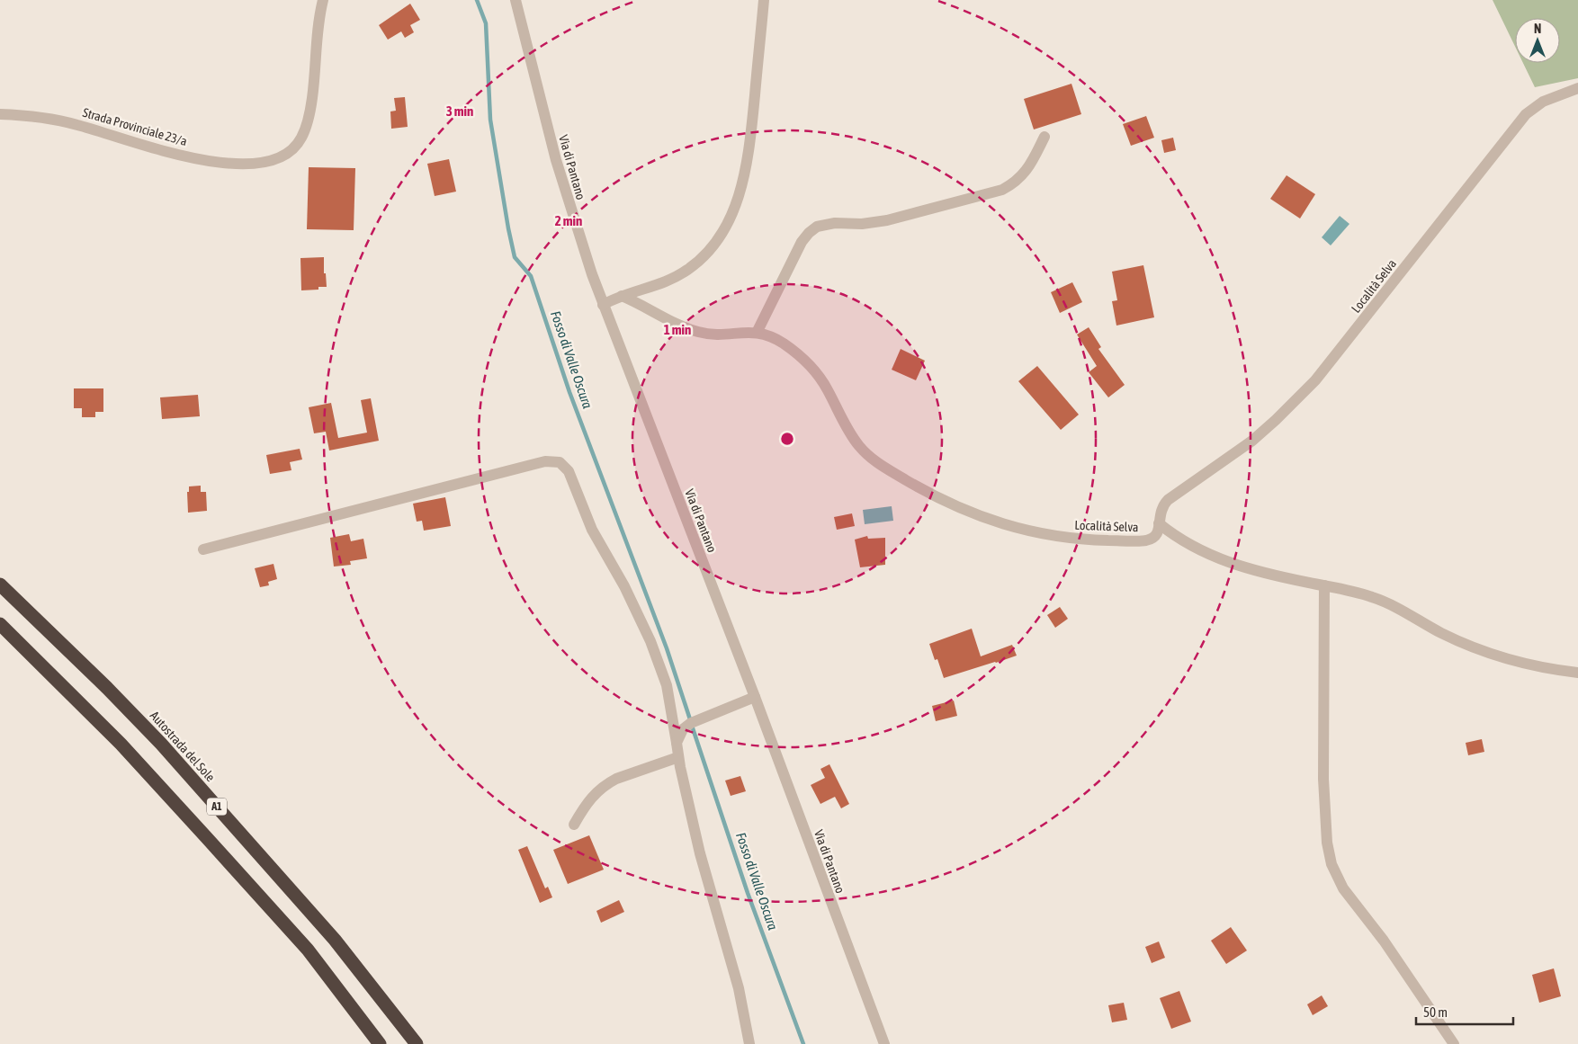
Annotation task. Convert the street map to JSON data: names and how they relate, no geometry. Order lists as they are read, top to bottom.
{
  "streets": {
    "highway": ["Autostrada del Sole", "A1"],
    "street": ["Strada Provinciale 23/a", "Via di Pantano", "Località Selva"]
  },
  "water": ["Fosso di Valle Oscura"],
  "scale_bar": "50 m",
  "north": "top",
  "rings": ["3 min", "2 min", "1 min"]
}
